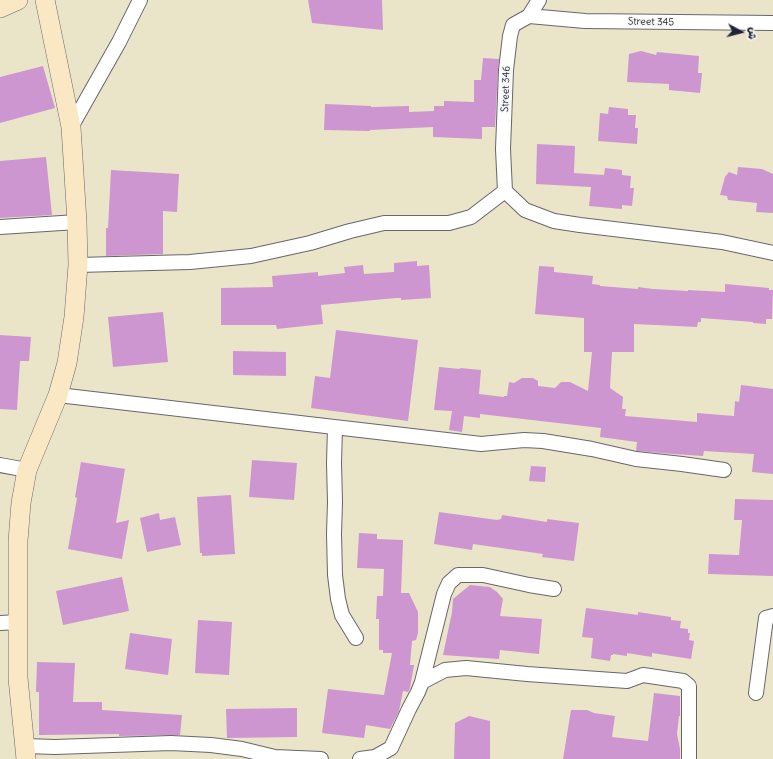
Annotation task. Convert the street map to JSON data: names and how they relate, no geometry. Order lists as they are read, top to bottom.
{
  "streets": {
    "street": ["Street 345", "Street 346"]
  },
  "crossings": [
    ["Street 345", "Street 346"]
  ],
  "north": "right"
}
